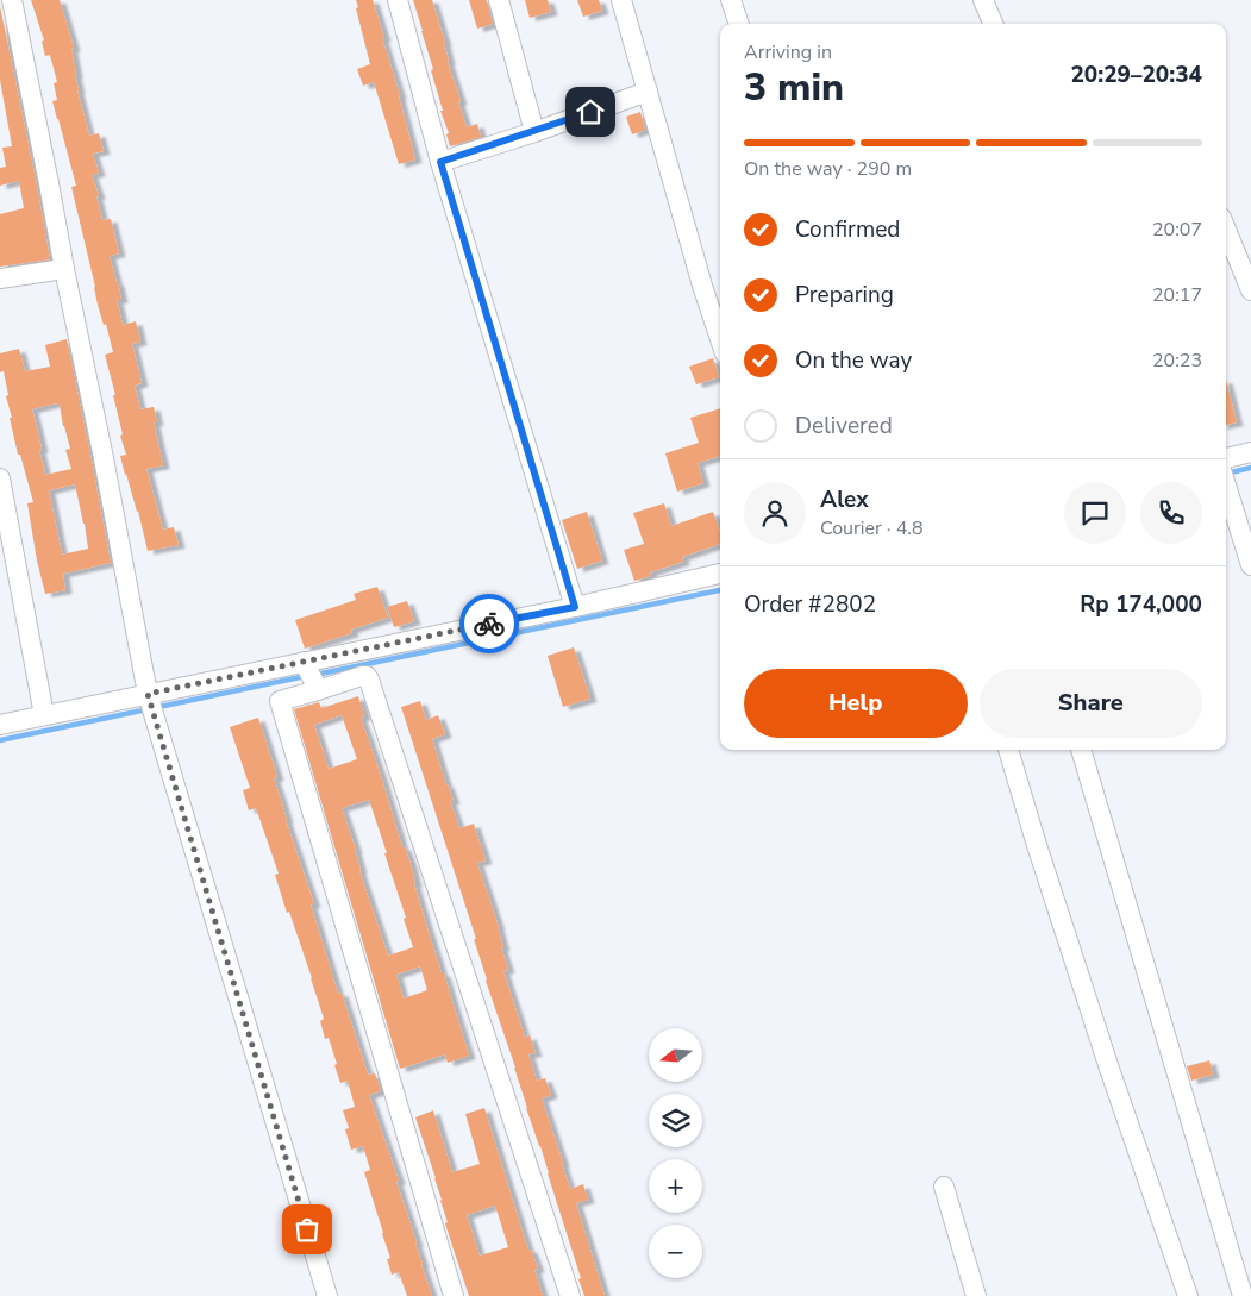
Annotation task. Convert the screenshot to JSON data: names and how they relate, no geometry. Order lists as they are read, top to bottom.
{
  "north": "left",
  "page": {
    "heading": ["3 min", "Arriving in", "20:29–20:34"],
    "panel": [
      "Alex",
      "Courier · 4.8",
      "Order #2802",
      "Rp 174,000"
    ],
    "bar": "On the way · 290 m",
    "list": [
      ["Confirmed", "20:07"],
      ["Preparing", "20:17"],
      ["On the way", "20:23"],
      "Delivered"
    ],
    "buttons": ["Help", "Share"],
    "map_buttons": ["+", "−"]
  }
}
